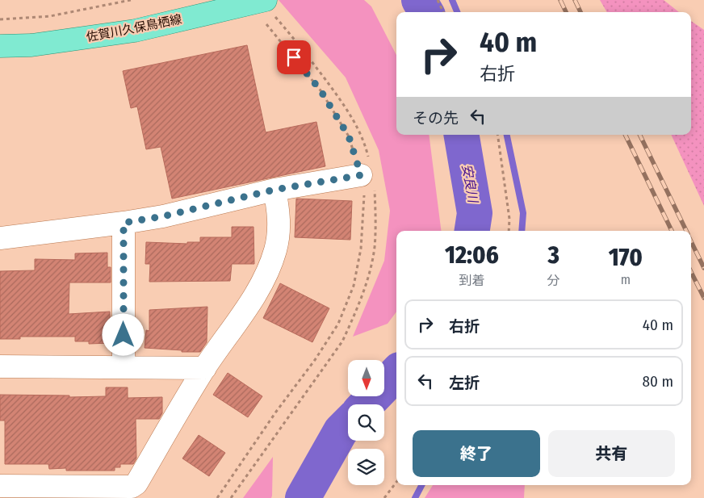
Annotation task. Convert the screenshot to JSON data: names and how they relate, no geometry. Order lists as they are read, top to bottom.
{
  "streets": {
    "main road": ["佐賀川久保鳥栖線"]
  },
  "water": ["安良川"],
  "north": "bottom",
  "page": {
    "turn": ["40 m", "右折"],
    "then": "その先",
    "eta": [
      "12:06",
      "到着",
      "3",
      "分",
      "170",
      "m"
    ],
    "list": [
      {
        "name": "右折",
        "value": "40 m"
      },
      {
        "name": "左折",
        "value": "80 m"
      }
    ],
    "buttons": ["終了", "共有"]
  }
}
